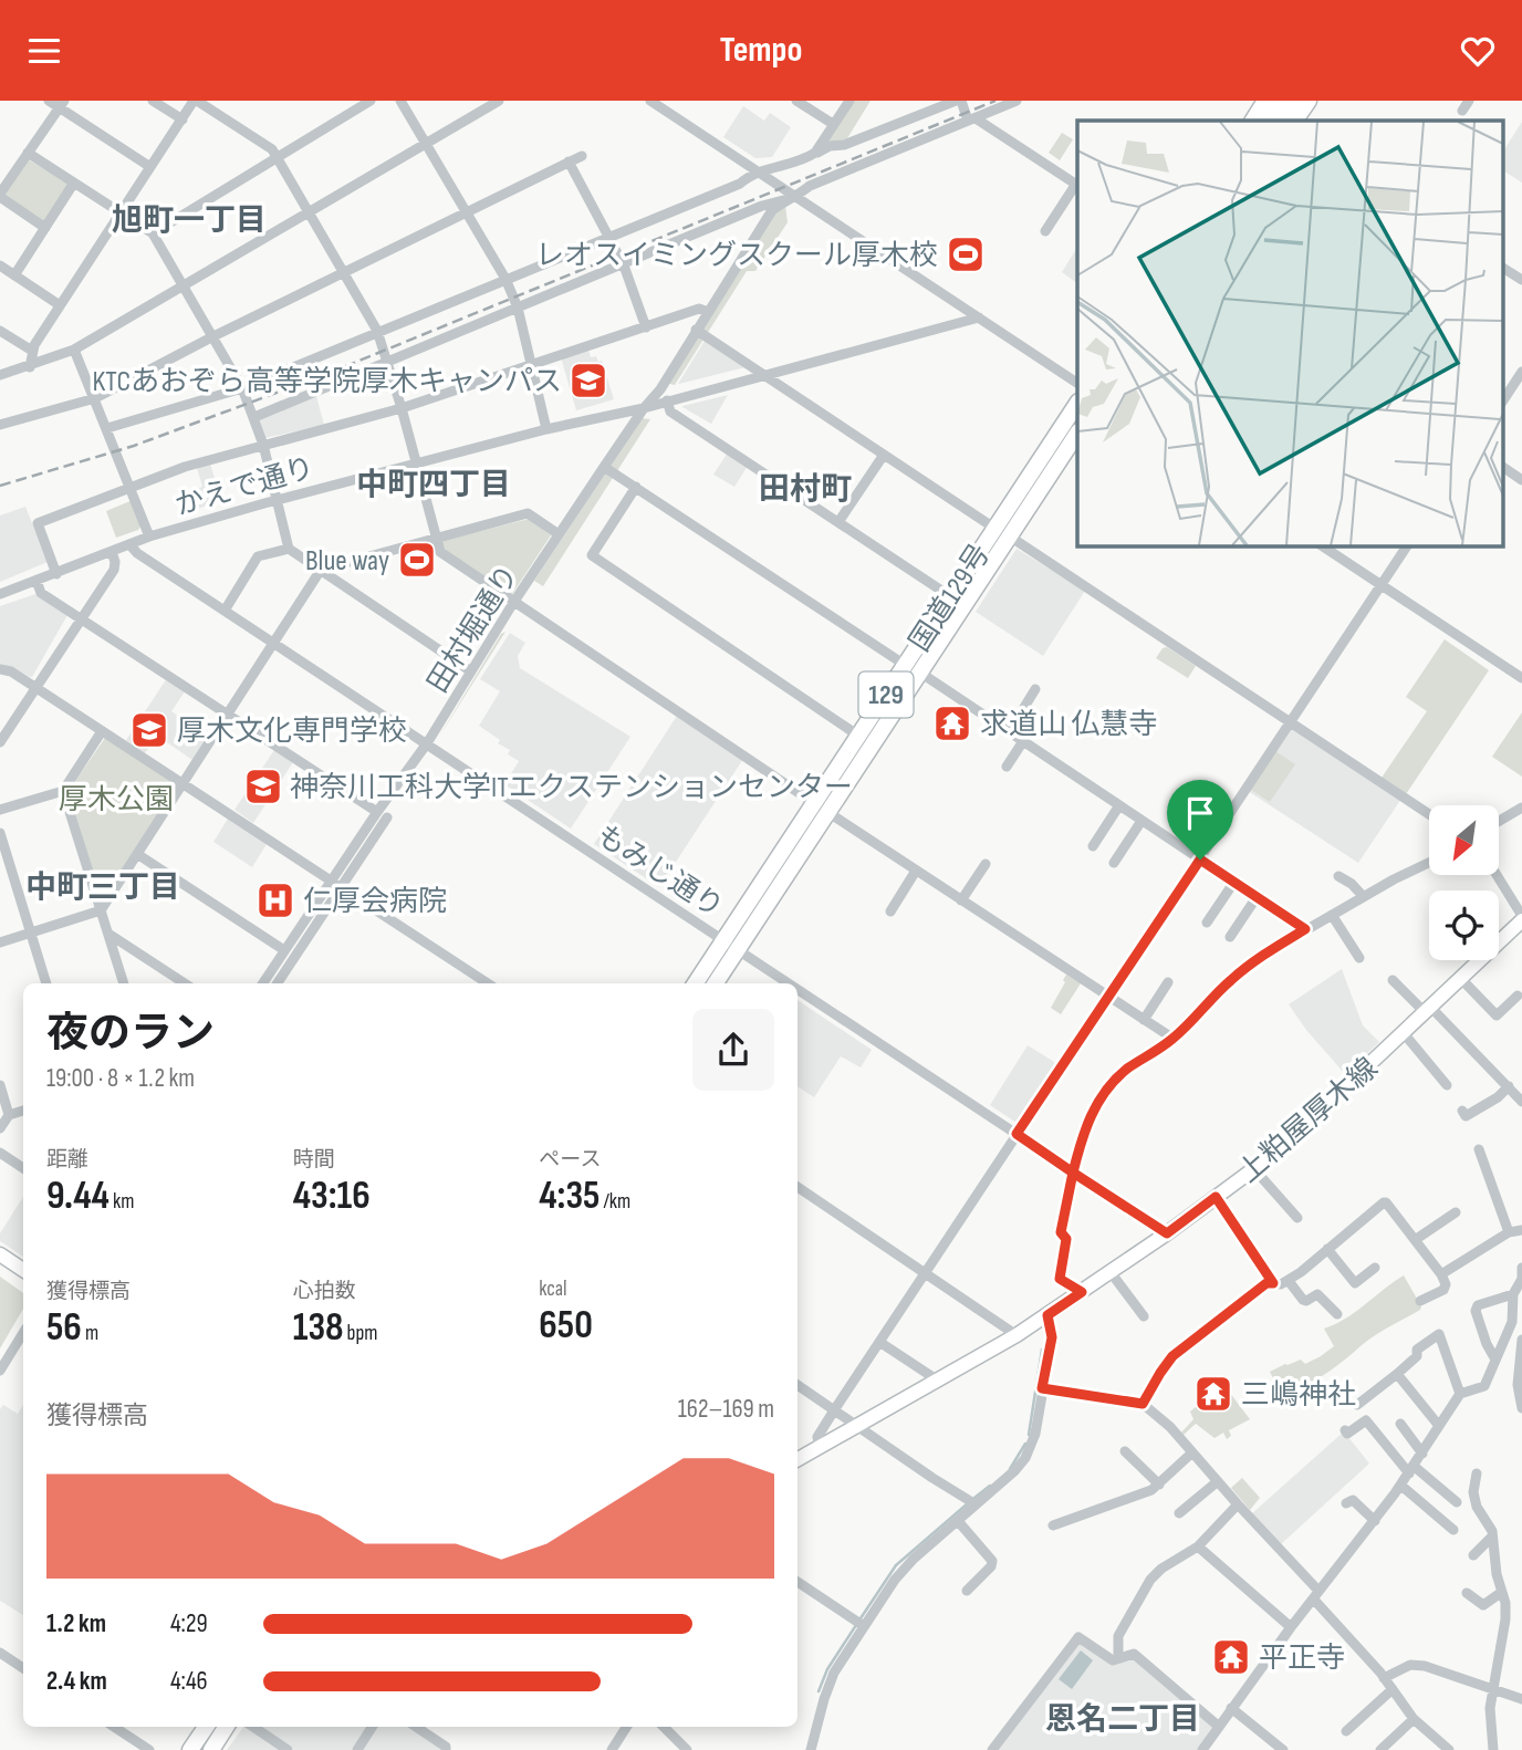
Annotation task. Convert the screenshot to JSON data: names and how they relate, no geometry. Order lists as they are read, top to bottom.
{
  "streets": {
    "highway": ["国道129号", "129"],
    "main road": ["上粕屋厚木線"],
    "street": ["かえで通り", "田村堀通り", "もみじ通り"]
  },
  "crossings": [
    ["かえで通り", "田村堀通り"],
    ["かえで通り", "もみじ通り"],
    ["国道129号", "もみじ通り"],
    ["田村堀通り", "もみじ通り"],
    ["もみじ通り", "上粕屋厚木線"]
  ],
  "districts": [
    "旭町一丁目",
    "中町四丁目",
    "田村町",
    "中町三丁目",
    "恩名二丁目"
  ],
  "parks": ["厚木公園"],
  "places": {
    "sports": ["レオスイミングスクール厚木校", "Blue way"],
    "school or university": ["KTCあおぞら高等学院厚木キャンパス", "厚木文化専門学校", "神奈川工科大学ITエクステンションセンター"],
    "temple": ["求道山 仏慧寺", "三嶋神社", "平正寺"],
    "hospital": ["仁厚会病院"]
  },
  "north": "bottom left",
  "page": {
    "header": "Tempo",
    "heading": ["夜のラン", "19:00 · 8 × 1.2 km"],
    "stats": [
      ["距離", "9.44 km"],
      ["時間", "43:16"],
      ["ペース", "4:35 /km"],
      ["獲得標高", "56 m"],
      ["心拍数", "138 bpm"],
      ["kcal", "650"]
    ],
    "chart": ["獲得標高", "162–169 m"],
    "list": [
      {
        "name": "1.2 km",
        "note": "4:29"
      },
      {
        "name": "2.4 km",
        "note": "4:46"
      }
    ]
  }
}
